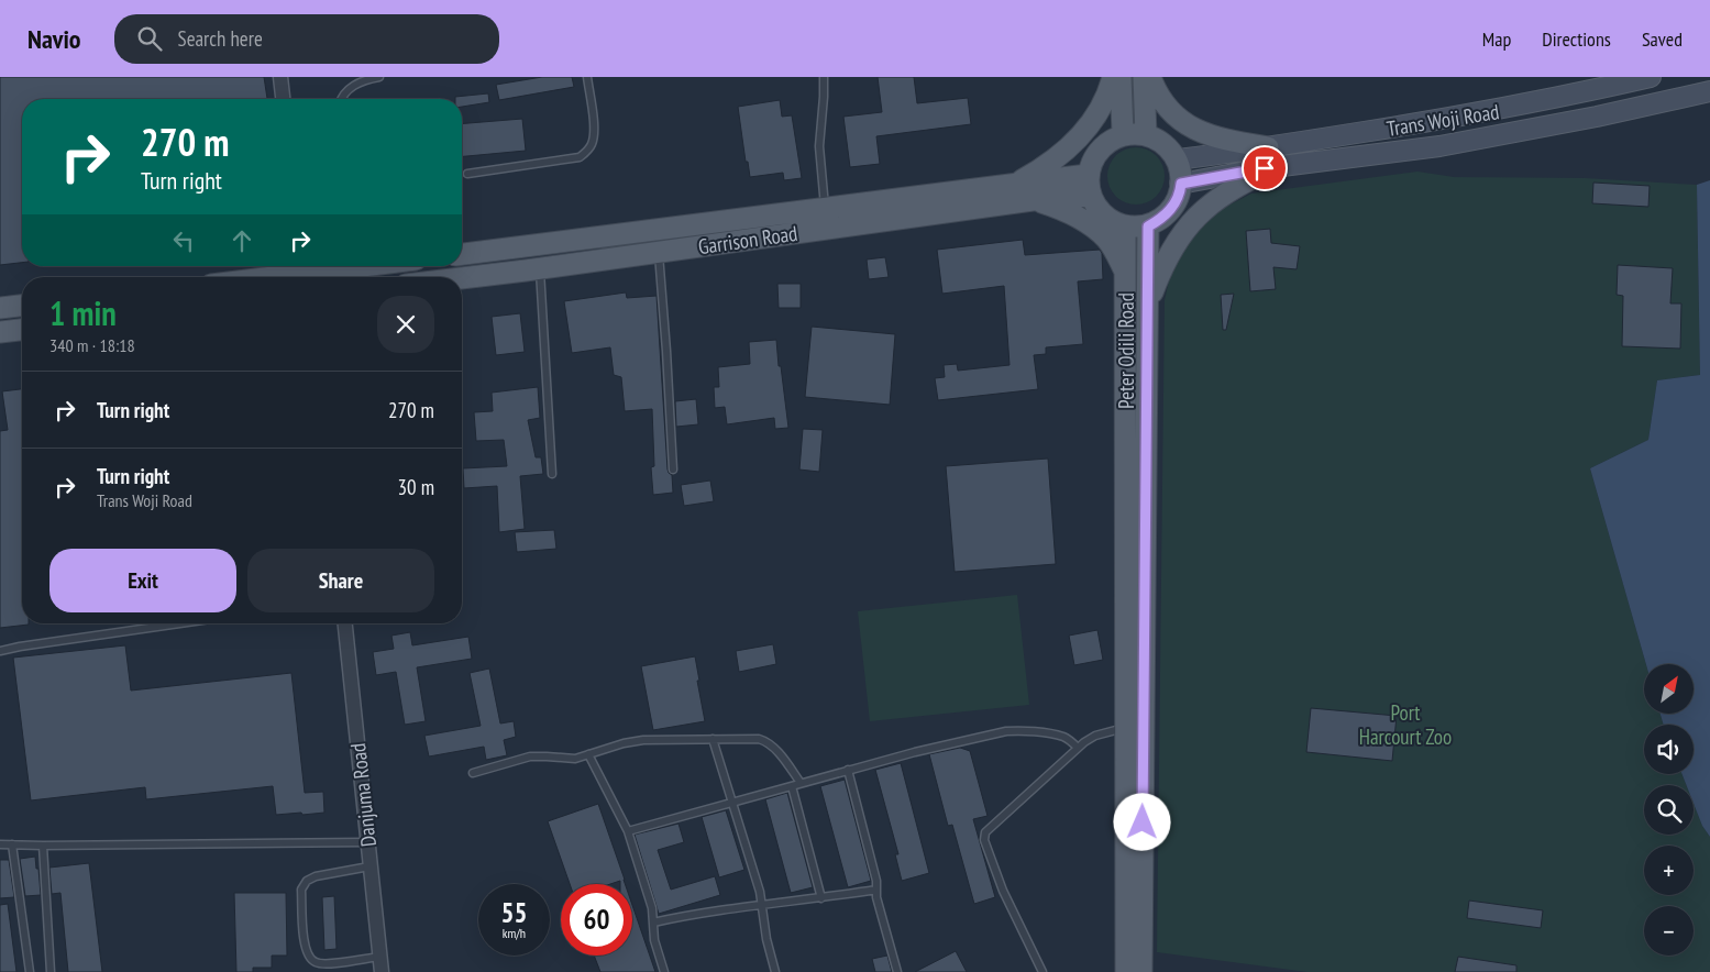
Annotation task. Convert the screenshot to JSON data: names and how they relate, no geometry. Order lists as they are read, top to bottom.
{
  "streets": {
    "main road": ["Trans Woji Road", "Garrison Road", "Peter Odili Road"],
    "street": ["Danjuma Road"]
  },
  "crossings": [
    ["Trans Woji Road", "Garrison Road"],
    ["Trans Woji Road", "Peter Odili Road"],
    ["Garrison Road", "Peter Odili Road"]
  ],
  "parks": ["Port Harcourt Zoo"],
  "north": "top right",
  "page": {
    "header": "Navio",
    "search": "Search here",
    "nav": ["Map", "Directions", "Saved"],
    "turn": ["270 m", "Turn right"],
    "heading": ["1 min", "340 m · 18:18"],
    "list": [
      {
        "name": "Turn right",
        "value": "270 m"
      },
      {
        "name": "Turn right",
        "note": "Trans Woji Road",
        "value": "30 m"
      }
    ],
    "buttons": ["Exit", "Share"],
    "map_buttons": ["+", "−"],
    "speed": "55 km/h",
    "limit": "60"
  }
}
